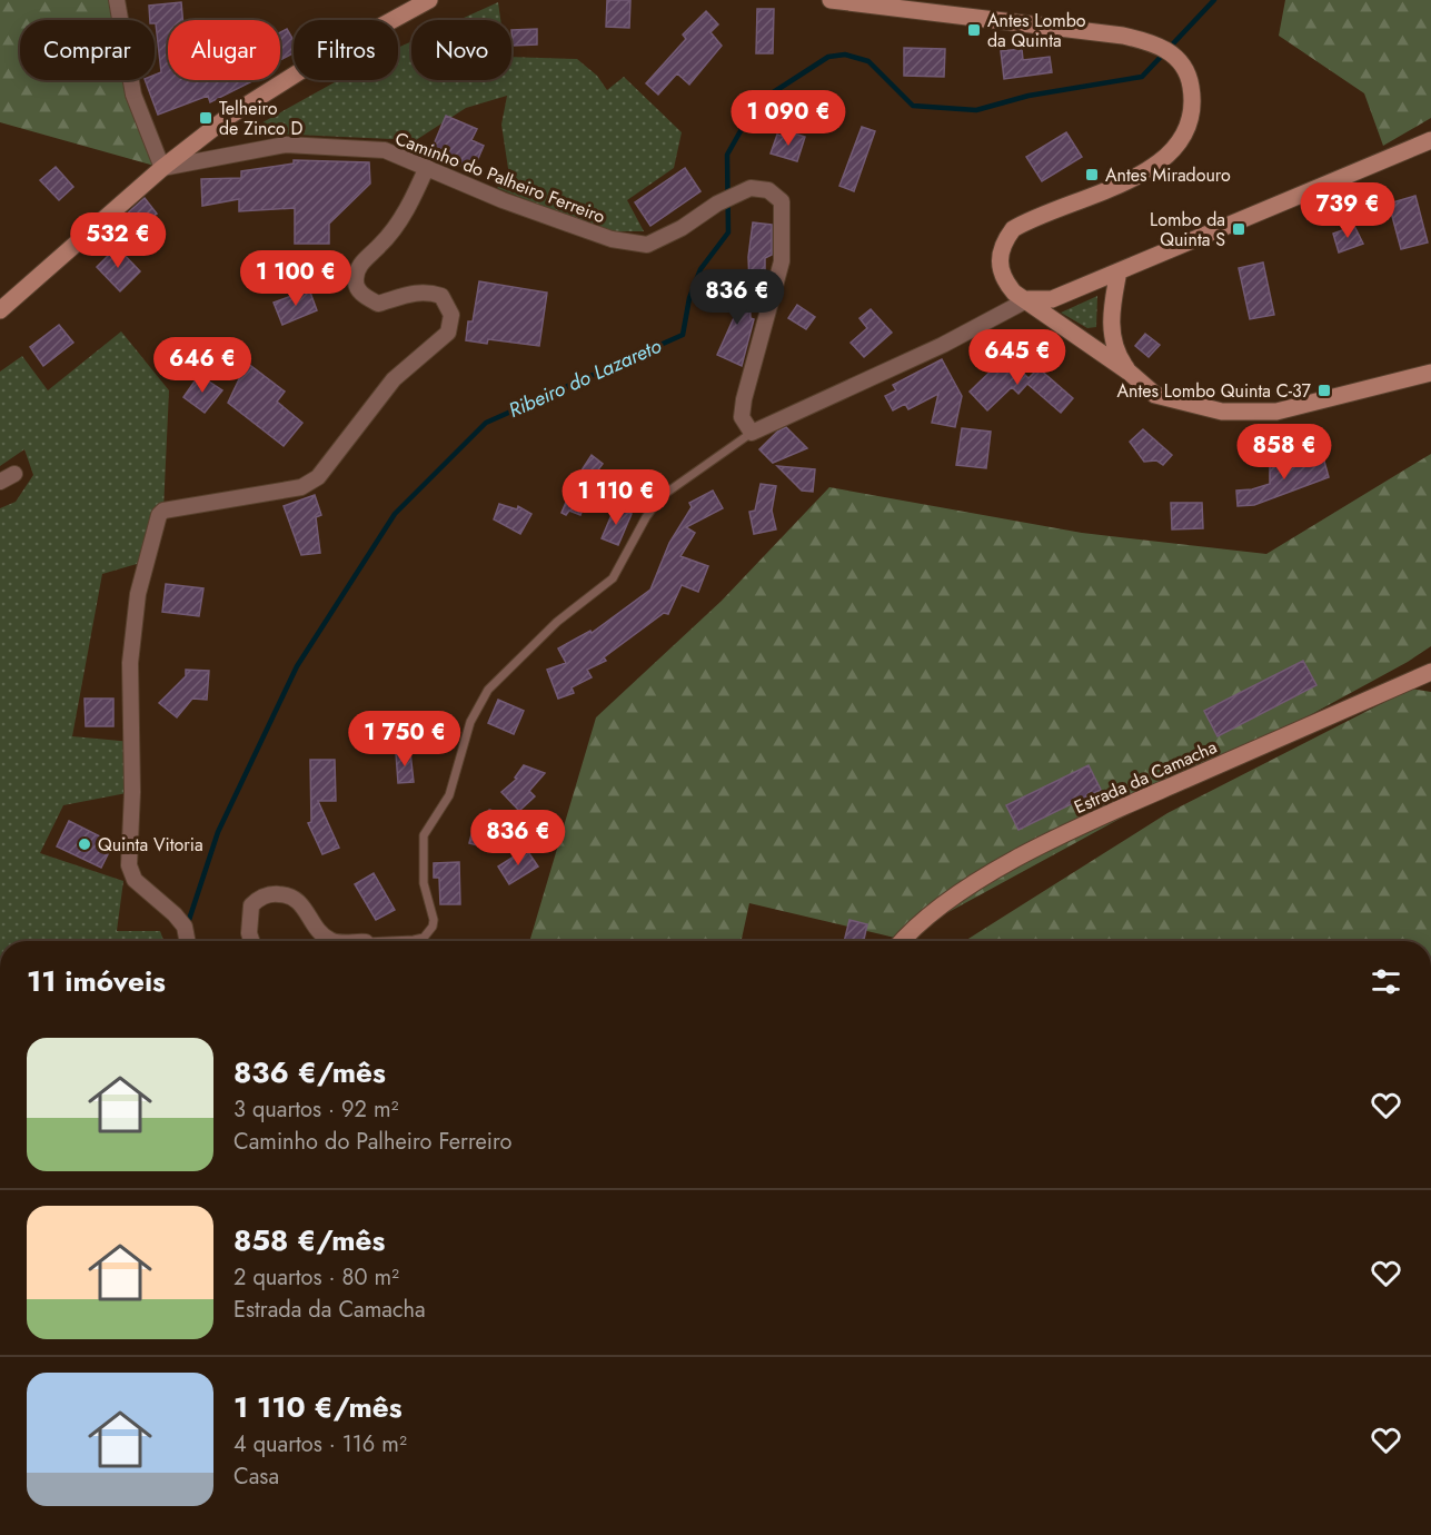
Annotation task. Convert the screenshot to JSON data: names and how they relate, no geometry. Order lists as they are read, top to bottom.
{
  "streets": {
    "main road": ["Estrada da Camacha"],
    "street": ["Caminho do Palheiro Ferreiro"]
  },
  "water": ["Ribeiro do Lazareto"],
  "places": {
    "transit": [
      "Antes Lombo da Quinta",
      "Telheiro de Zinco D",
      "Antes Miradouro",
      "Lombo da Quinta S",
      "Antes Lombo Quinta C-37"
    ],
    "other": ["Quinta Vitoria"]
  },
  "page": {
    "chip": [
      "Comprar",
      "Alugar",
      "Filtros",
      "Novo"
    ],
    "price": [
      "1 090 €",
      "739 €",
      "532 €",
      "1 100 €",
      "836 €",
      "645 €",
      "646 €",
      "858 €",
      "1 110 €",
      "1 750 €",
      "836 €"
    ],
    "heading": "11 imóveis",
    "list": [
      {
        "name": "836 €/mês",
        "note": "3 quartos · 92 m² · Caminho do Palheiro Ferreiro"
      },
      {
        "name": "858 €/mês",
        "note": "2 quartos · 80 m² · Estrada da Camacha"
      },
      {
        "name": "1 110 €/mês",
        "note": "4 quartos · 116 m² · Casa"
      }
    ]
  }
}
